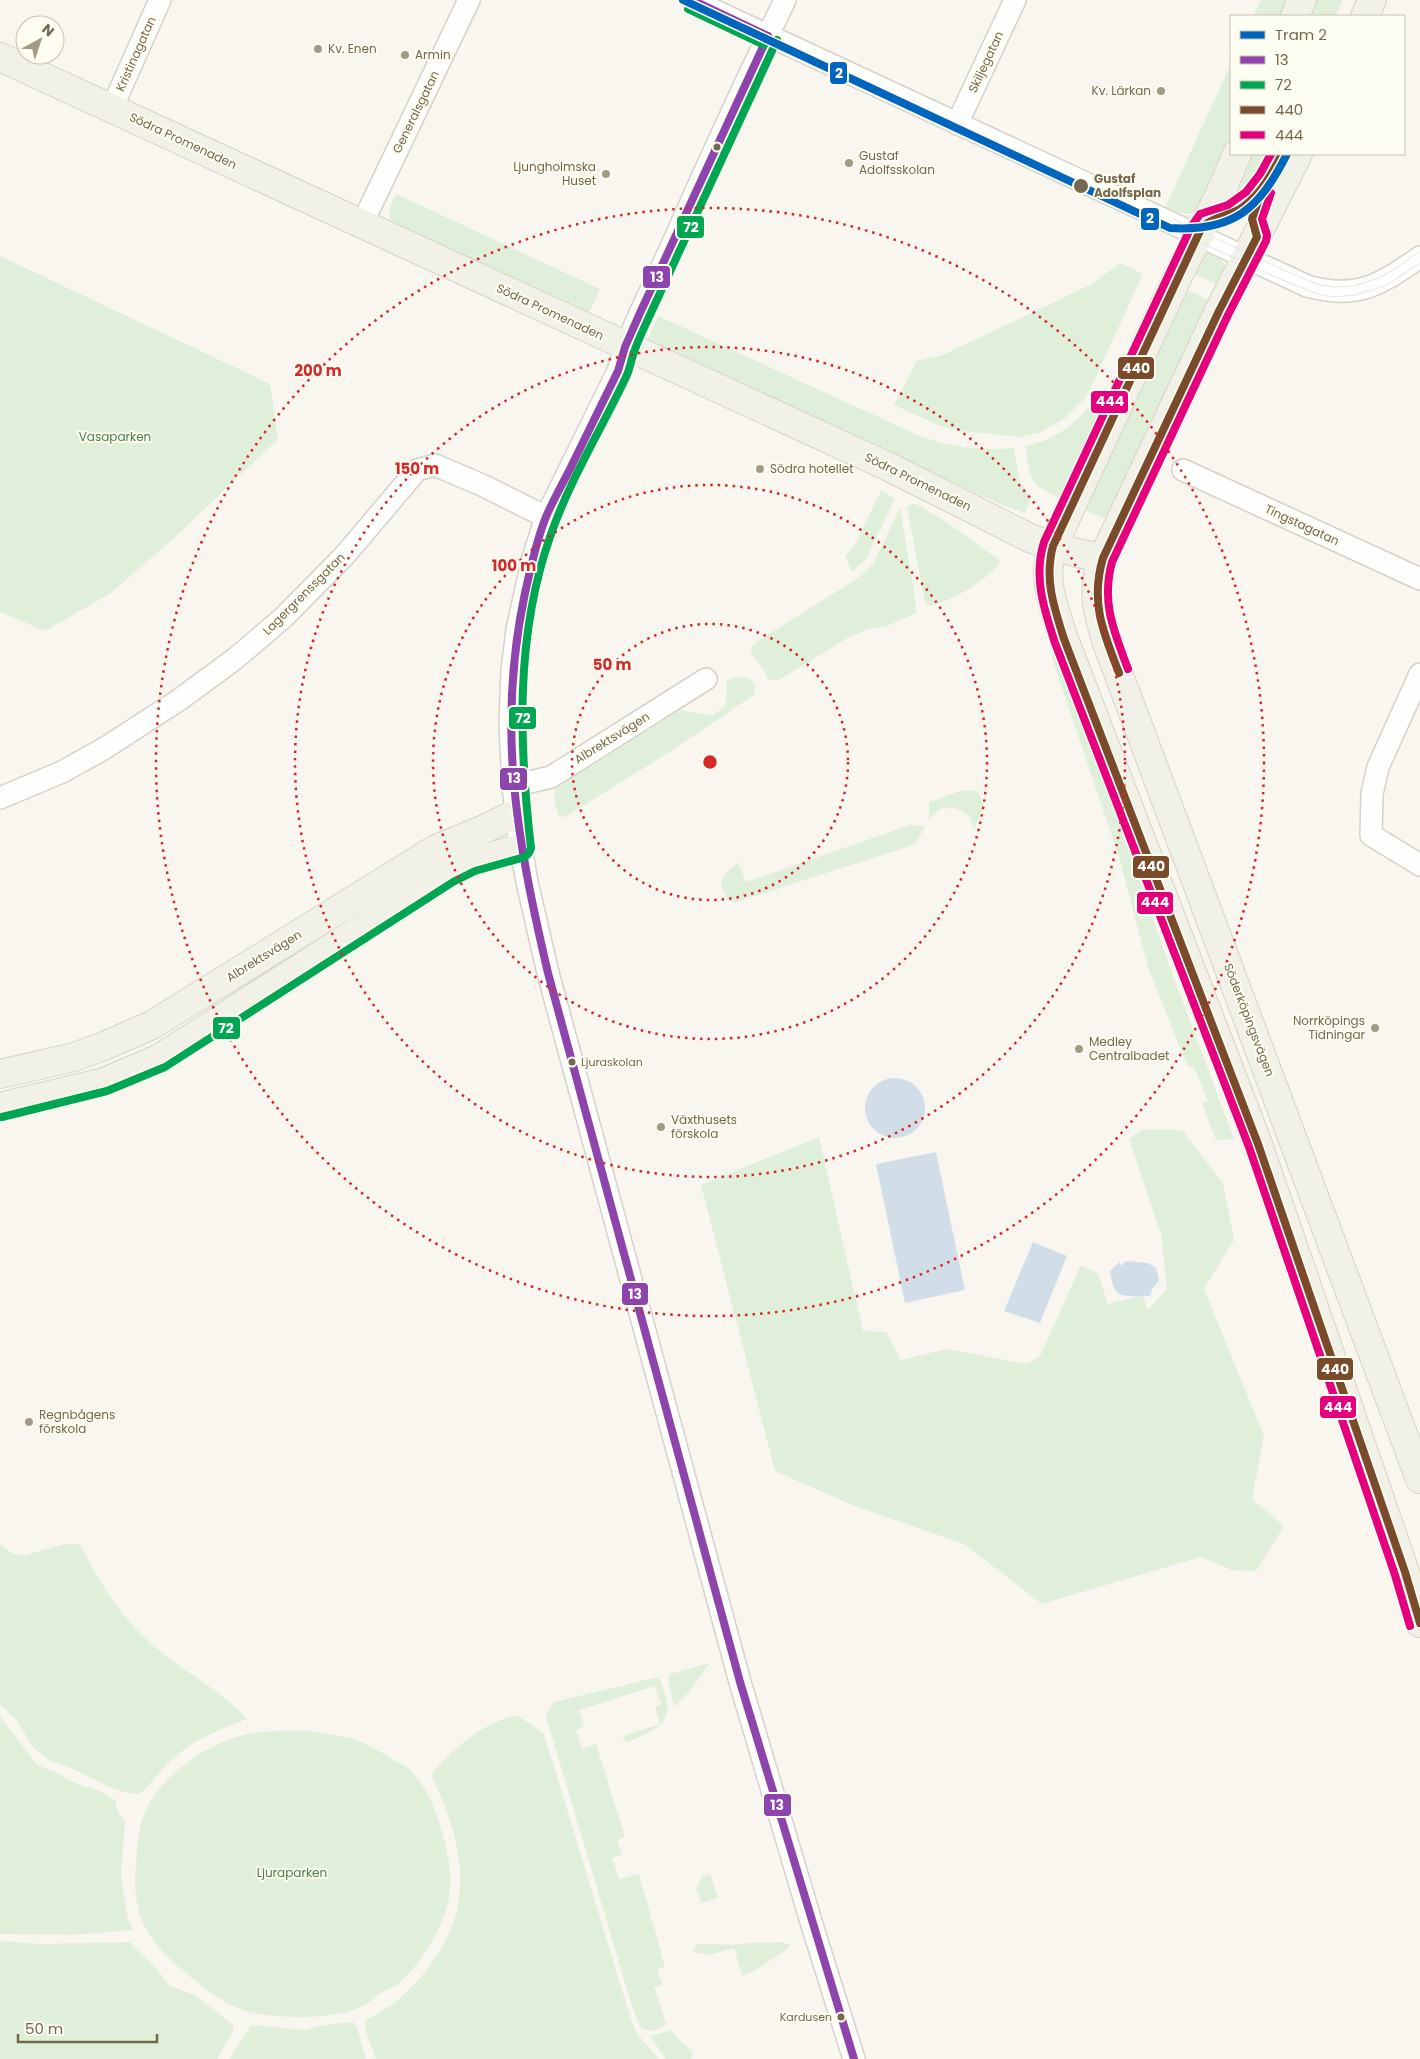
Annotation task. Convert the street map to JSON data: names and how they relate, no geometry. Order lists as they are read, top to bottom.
{
  "streets": {
    "main road": ["Södra Promenaden", "Albrektsvägen", "Söderköpingsvägen"],
    "street": [
      "Kristinagatan",
      "Skiljegatan",
      "Generalsgatan",
      "Tingstagatan",
      "Lagergrenssgatan"
    ]
  },
  "crossings": [
    ["Kristinagatan", "Södra Promenaden"],
    ["Generalsgatan", "Södra Promenaden"],
    ["Södra Promenaden", "Söderköpingsvägen"]
  ],
  "parks": ["Vasaparken", "Ljuraparken"],
  "places": [
    "Kv. Enen",
    "Armin",
    "Kv. Lärkan",
    "Gustaf Adolfsskolan",
    "Ljungholmska Huset",
    "Gustaf Adolfsplan",
    "Södra hotellet",
    "Norrköpings Tidningar",
    "Medley Centralbadet",
    "Ljuraskolan",
    "Växthusets förskola",
    "Regnbågens förskola",
    "Kardusen"
  ],
  "lines": [
    "tram line 2",
    "transit line 13",
    "transit line 72",
    "transit line 440",
    "transit line 444"
  ],
  "legend": [
    "Tram 2",
    "13",
    "72",
    "440",
    "444"
  ],
  "scale_bar": "50 m",
  "north": "top right",
  "rings": [
    "200 m",
    "150 m",
    "100 m",
    "50 m"
  ]
}
